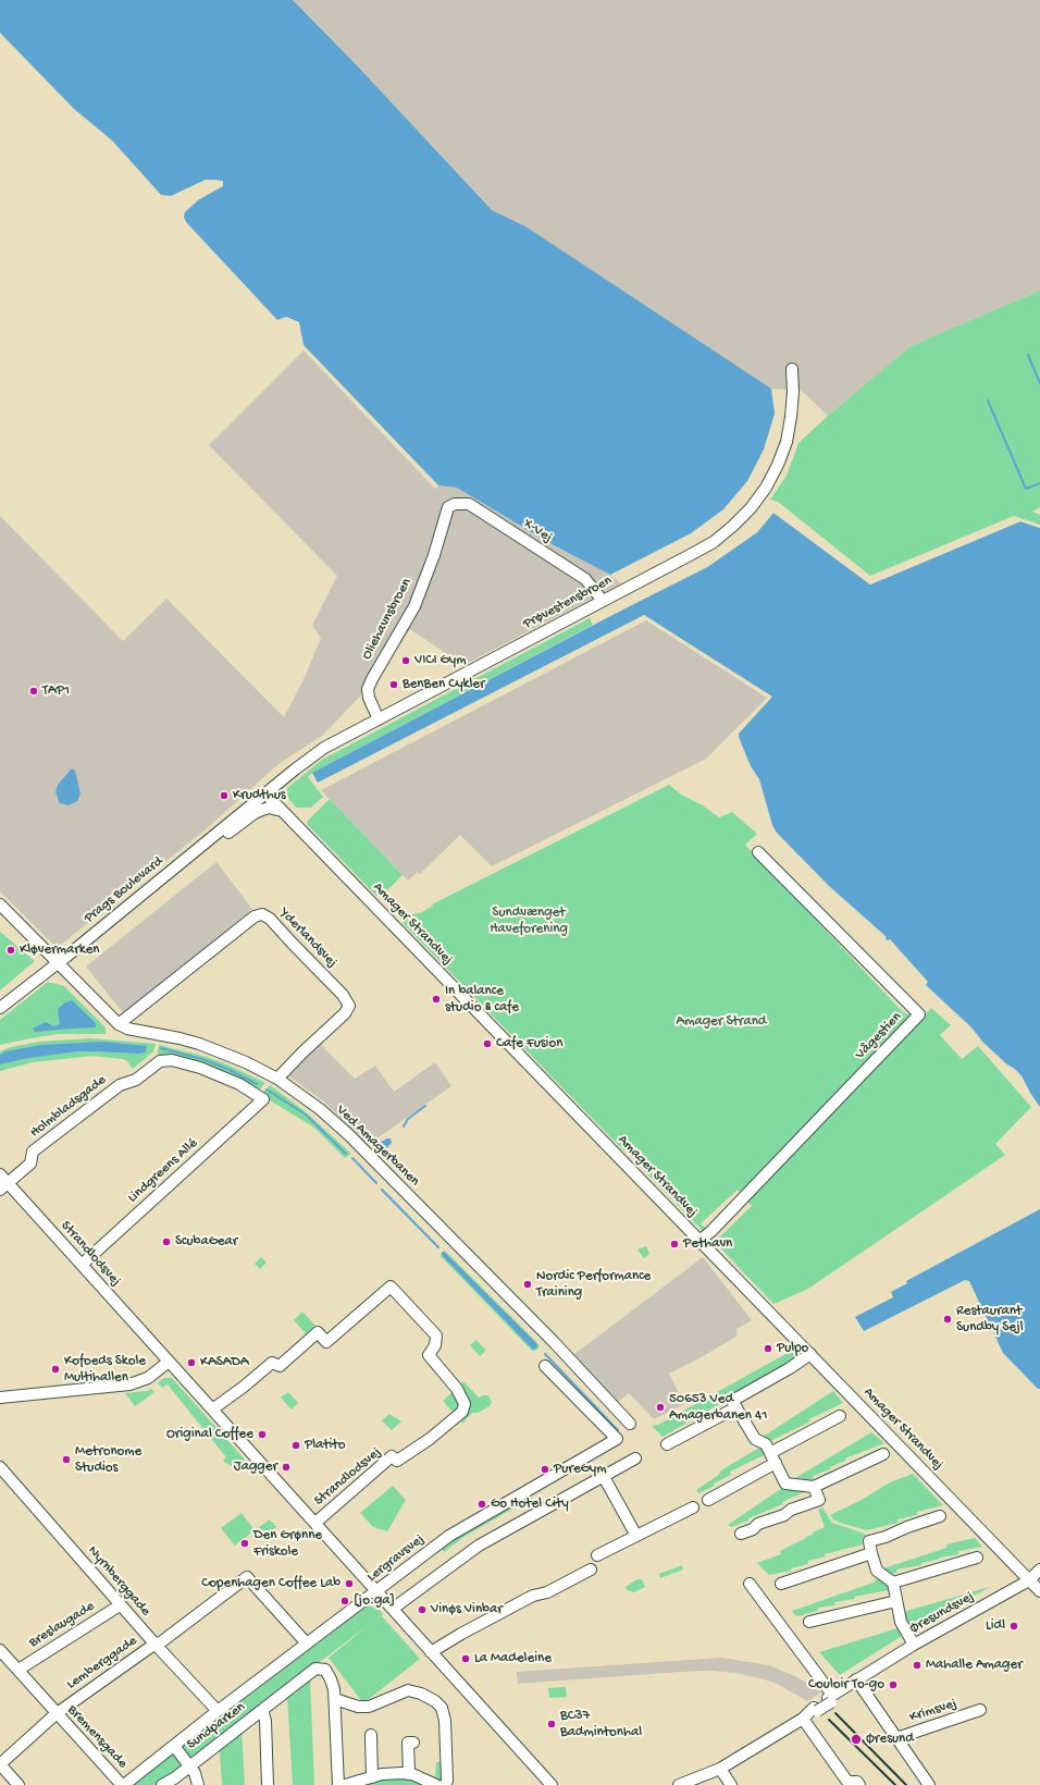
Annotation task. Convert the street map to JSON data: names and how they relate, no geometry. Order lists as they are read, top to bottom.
{
  "streets": {
    "street": [
      "X-Vej",
      "Prøvestensbroen",
      "Oliehavnsbroen",
      "Prags Boulevard",
      "Amager Strandvej",
      "Yderlandsvej",
      "Vågestien",
      "Holmbladsgade",
      "Ved Amagerbanen",
      "Lindgreens Allé",
      "Strandlodsvej",
      "Lergravsvej",
      "Nyrnberggade",
      "Øresundsvej",
      "Breslaugade",
      "Lemberggade",
      "Krimsvej",
      "Sundparken",
      "Bremensgade"
    ]
  },
  "crossings": [
    ["X-Vej", "Prøvestensbroen"],
    ["X-Vej", "Oliehavnsbroen"],
    ["Prøvestensbroen", "Oliehavnsbroen"],
    ["Prøvestensbroen", "Prags Boulevard"],
    ["Prøvestensbroen", "Amager Strandvej"],
    ["Prags Boulevard", "Amager Strandvej"],
    ["Prags Boulevard", "Ved Amagerbanen"],
    ["Amager Strandvej", "Vågestien"],
    ["Amager Strandvej", "Øresundsvej"],
    ["Yderlandsvej", "Ved Amagerbanen"],
    ["Holmbladsgade", "Lindgreens Allé"],
    ["Holmbladsgade", "Strandlodsvej"],
    ["Lindgreens Allé", "Strandlodsvej"],
    ["Strandlodsvej", "Lergravsvej"],
    ["Lergravsvej", "Nyrnberggade"],
    ["Lergravsvej", "Lemberggade"],
    ["Lergravsvej", "Sundparken"],
    ["Lergravsvej", "Bremensgade"],
    ["Nyrnberggade", "Breslaugade"],
    ["Nyrnberggade", "Lemberggade"],
    ["Øresundsvej", "Krimsvej"],
    ["Breslaugade", "Bremensgade"],
    ["Lemberggade", "Bremensgade"]
  ],
  "parks": ["Sundvænget Haveforening", "Amager Strand"],
  "places": [
    "VICI Gym",
    "BenBen Cykler",
    "TAP1",
    "Krudthus",
    "Kløvermarken",
    "In balance studio & cafe",
    "Cafe Fusion",
    "ScubaGear",
    "Pethavn",
    "Nordic Performance Training",
    "Restaurant Sundby Sejl",
    "Pulpo",
    "KASADA",
    "Kofoeds Skole Multihallen",
    "50653 Ved Amagerbanen 41",
    "Original Coffee",
    "Platito",
    "Metronome Studios",
    "Jagger",
    "PureGym",
    "Go Hotel City",
    "Den Grønne Friskole",
    "Copenhagen Coffee Lab",
    "[jo:ga]",
    "Vinøs Vinbar",
    "Lidl",
    "La Madeleine",
    "Mahalle Amager",
    "Couloir To-go",
    "BC37 Badmintonhal",
    "Øresund"
  ]
}
